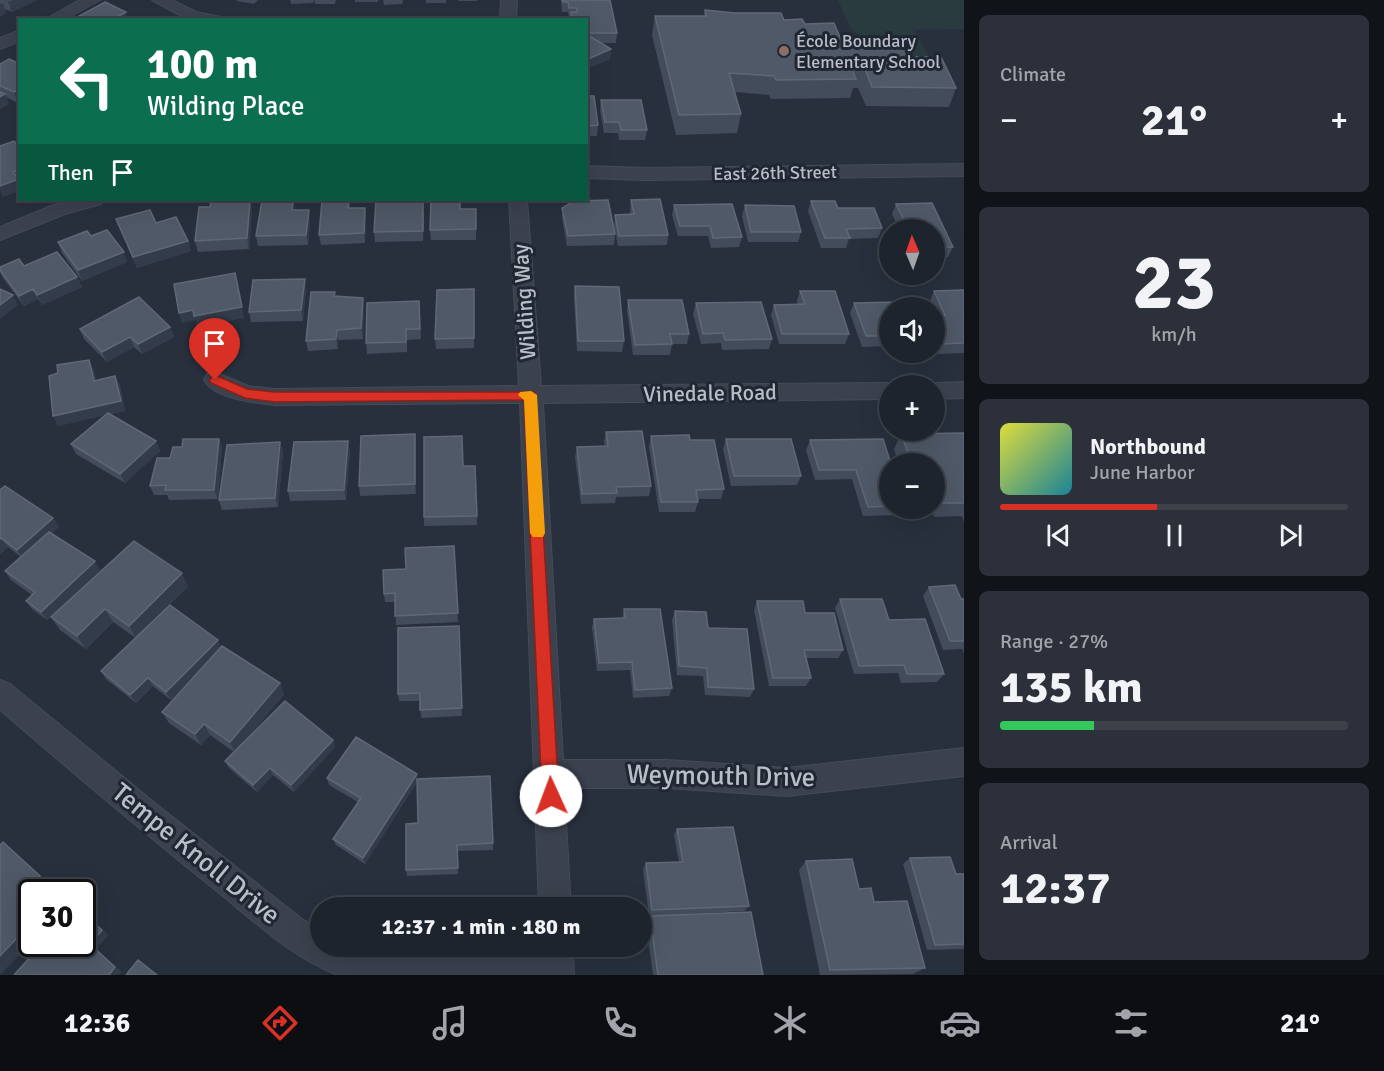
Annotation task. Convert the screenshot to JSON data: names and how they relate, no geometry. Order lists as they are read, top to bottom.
{
  "streets": {
    "street": [
      "East 26th Street",
      "Wilding Way",
      "Vinedale Road",
      "Weymouth Drive",
      "Tempe Knoll Drive"
    ]
  },
  "crossings": [
    ["Wilding Way", "Vinedale Road"],
    ["Wilding Way", "Weymouth Drive"]
  ],
  "places": ["École Boundary Elementary School"],
  "north": "top",
  "page": {
    "tile": [
      "Climate",
      ["23", "km/h"],
      ["Range · 27%", "135 km"],
      ["Arrival", "12:37"]
    ],
    "turn": ["100 m", "Wilding Place"],
    "heat": ["−", "21°", "+"],
    "then": "Then",
    "map_buttons": ["+", "−"],
    "song": ["Northbound", "June Harbor"],
    "limit": "30",
    "trip": "12:37 · 1 min · 180 m",
    "tabs": ["12:36", "21°"]
  }
}
